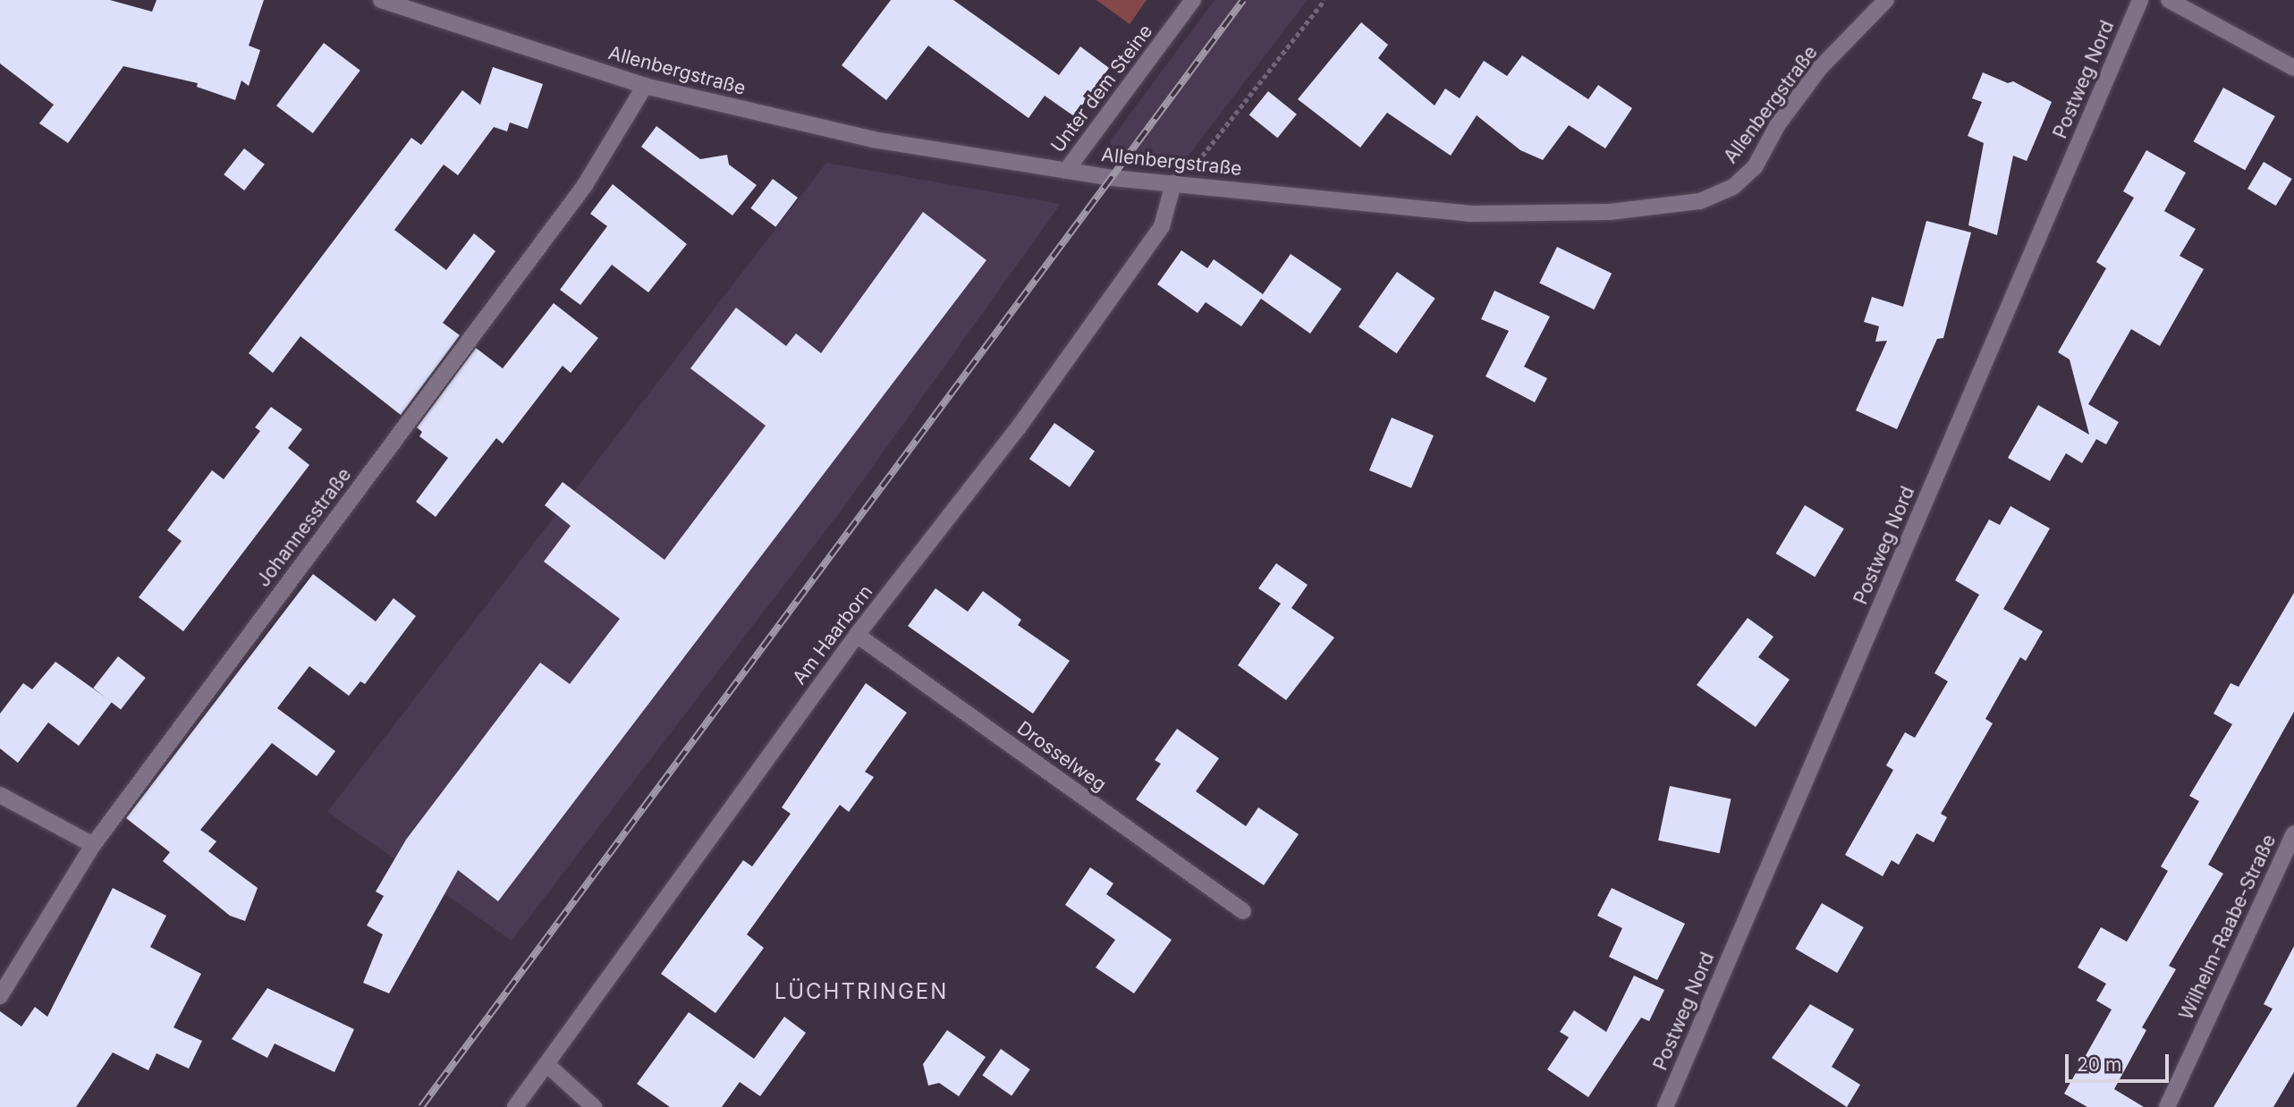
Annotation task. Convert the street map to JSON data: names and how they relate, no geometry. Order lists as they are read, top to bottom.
{
  "streets": {
    "street": [
      "Allenbergstraße",
      "Postweg Nord",
      "Unter dem Steine",
      "Johannesstraße",
      "Am Haarborn",
      "Drosselweg",
      "Wilhelm-Raabe-Straße"
    ]
  },
  "crossings": [
    ["Allenbergstraße", "Unter dem Steine"],
    ["Allenbergstraße", "Johannesstraße"],
    ["Allenbergstraße", "Am Haarborn"],
    ["Am Haarborn", "Drosselweg"]
  ],
  "districts": ["LÜCHTRINGEN"],
  "scale_bar": "20 m"
}
